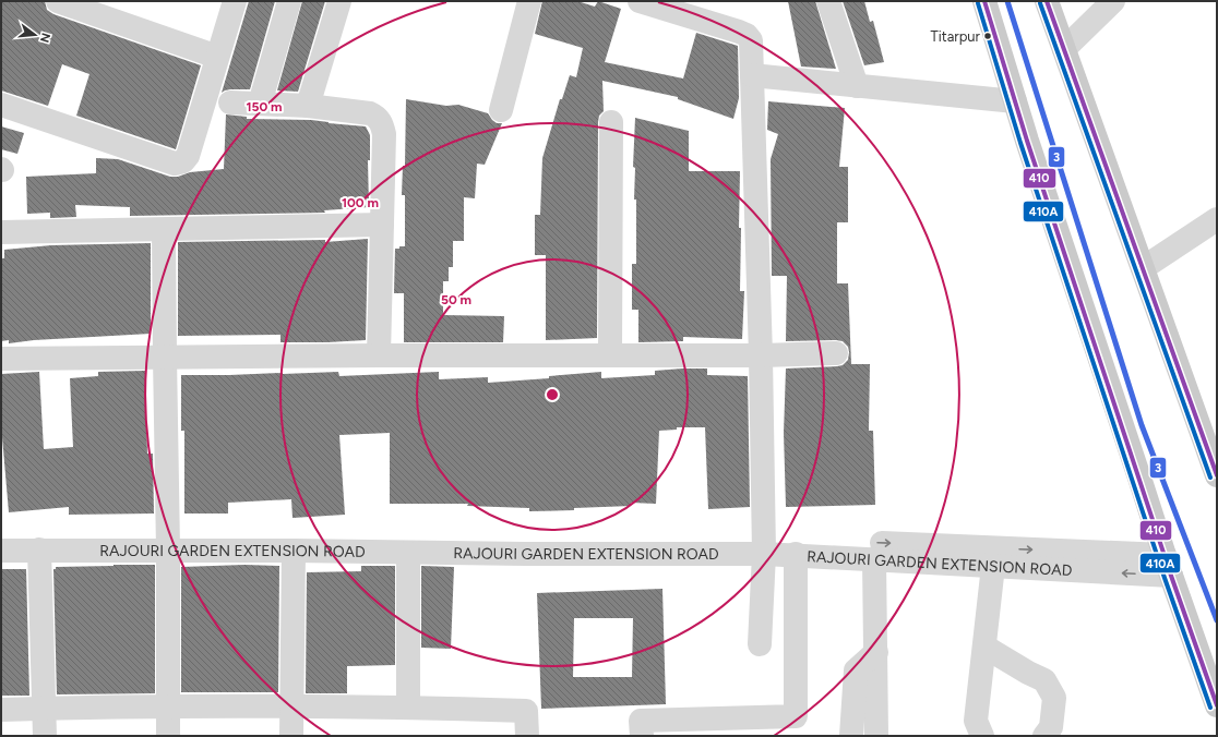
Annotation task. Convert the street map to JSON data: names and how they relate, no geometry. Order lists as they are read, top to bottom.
{
  "streets": {
    "street": ["RAJOURI GARDEN EXTENSION ROAD"]
  },
  "places": ["Titarpur"],
  "lines": ["transit line 3", "transit line 410", "transit line 410A"],
  "north": "right",
  "rings": ["150 m", "100 m", "50 m"]
}
